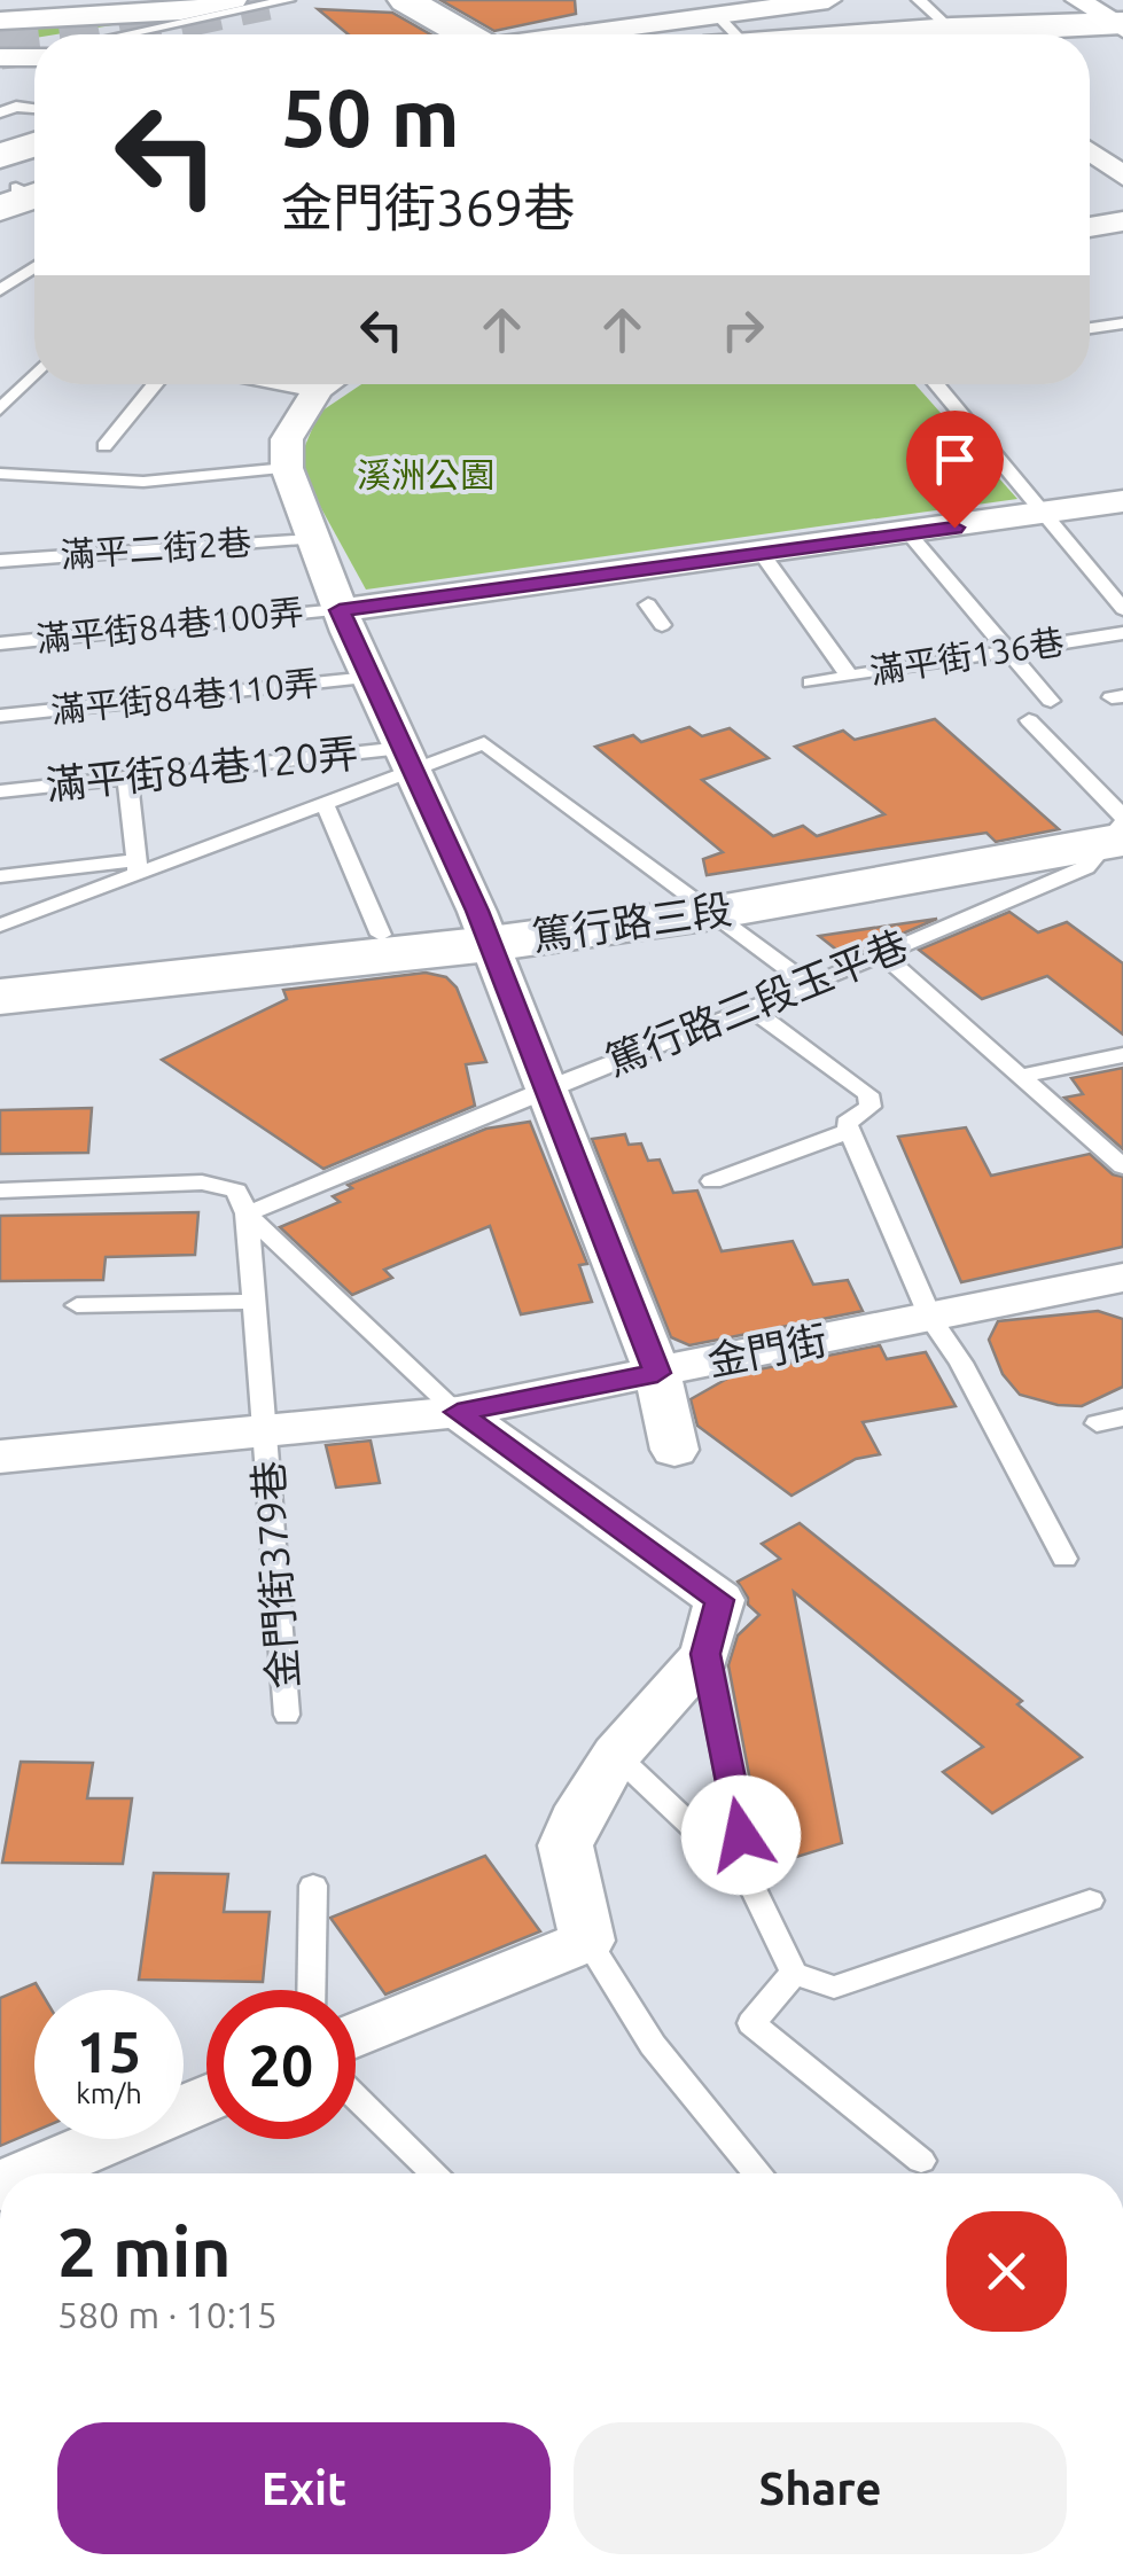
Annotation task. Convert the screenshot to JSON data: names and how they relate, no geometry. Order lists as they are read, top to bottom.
{
  "streets": {
    "street": ["篤行路三段", "金門街"],
    "lane": [
      "滿平二街2巷",
      "滿平街84巷100弄",
      "滿平街136巷",
      "滿平街84巷110弄",
      "滿平街84巷120弄",
      "篤行路三段玉平巷",
      "金門街379巷"
    ]
  },
  "crossings": [
    ["篤行路三段", "篤行路三段玉平巷"],
    ["篤行路三段玉平巷", "金門街379巷"],
    ["金門街", "金門街379巷"]
  ],
  "parks": ["溪洲公園"],
  "page": {
    "turn": ["50 m", "金門街369巷"],
    "speed": "15 km/h",
    "limit": "20",
    "heading": ["2 min", "580 m · 10:15"],
    "buttons": ["Exit", "Share"]
  }
}
